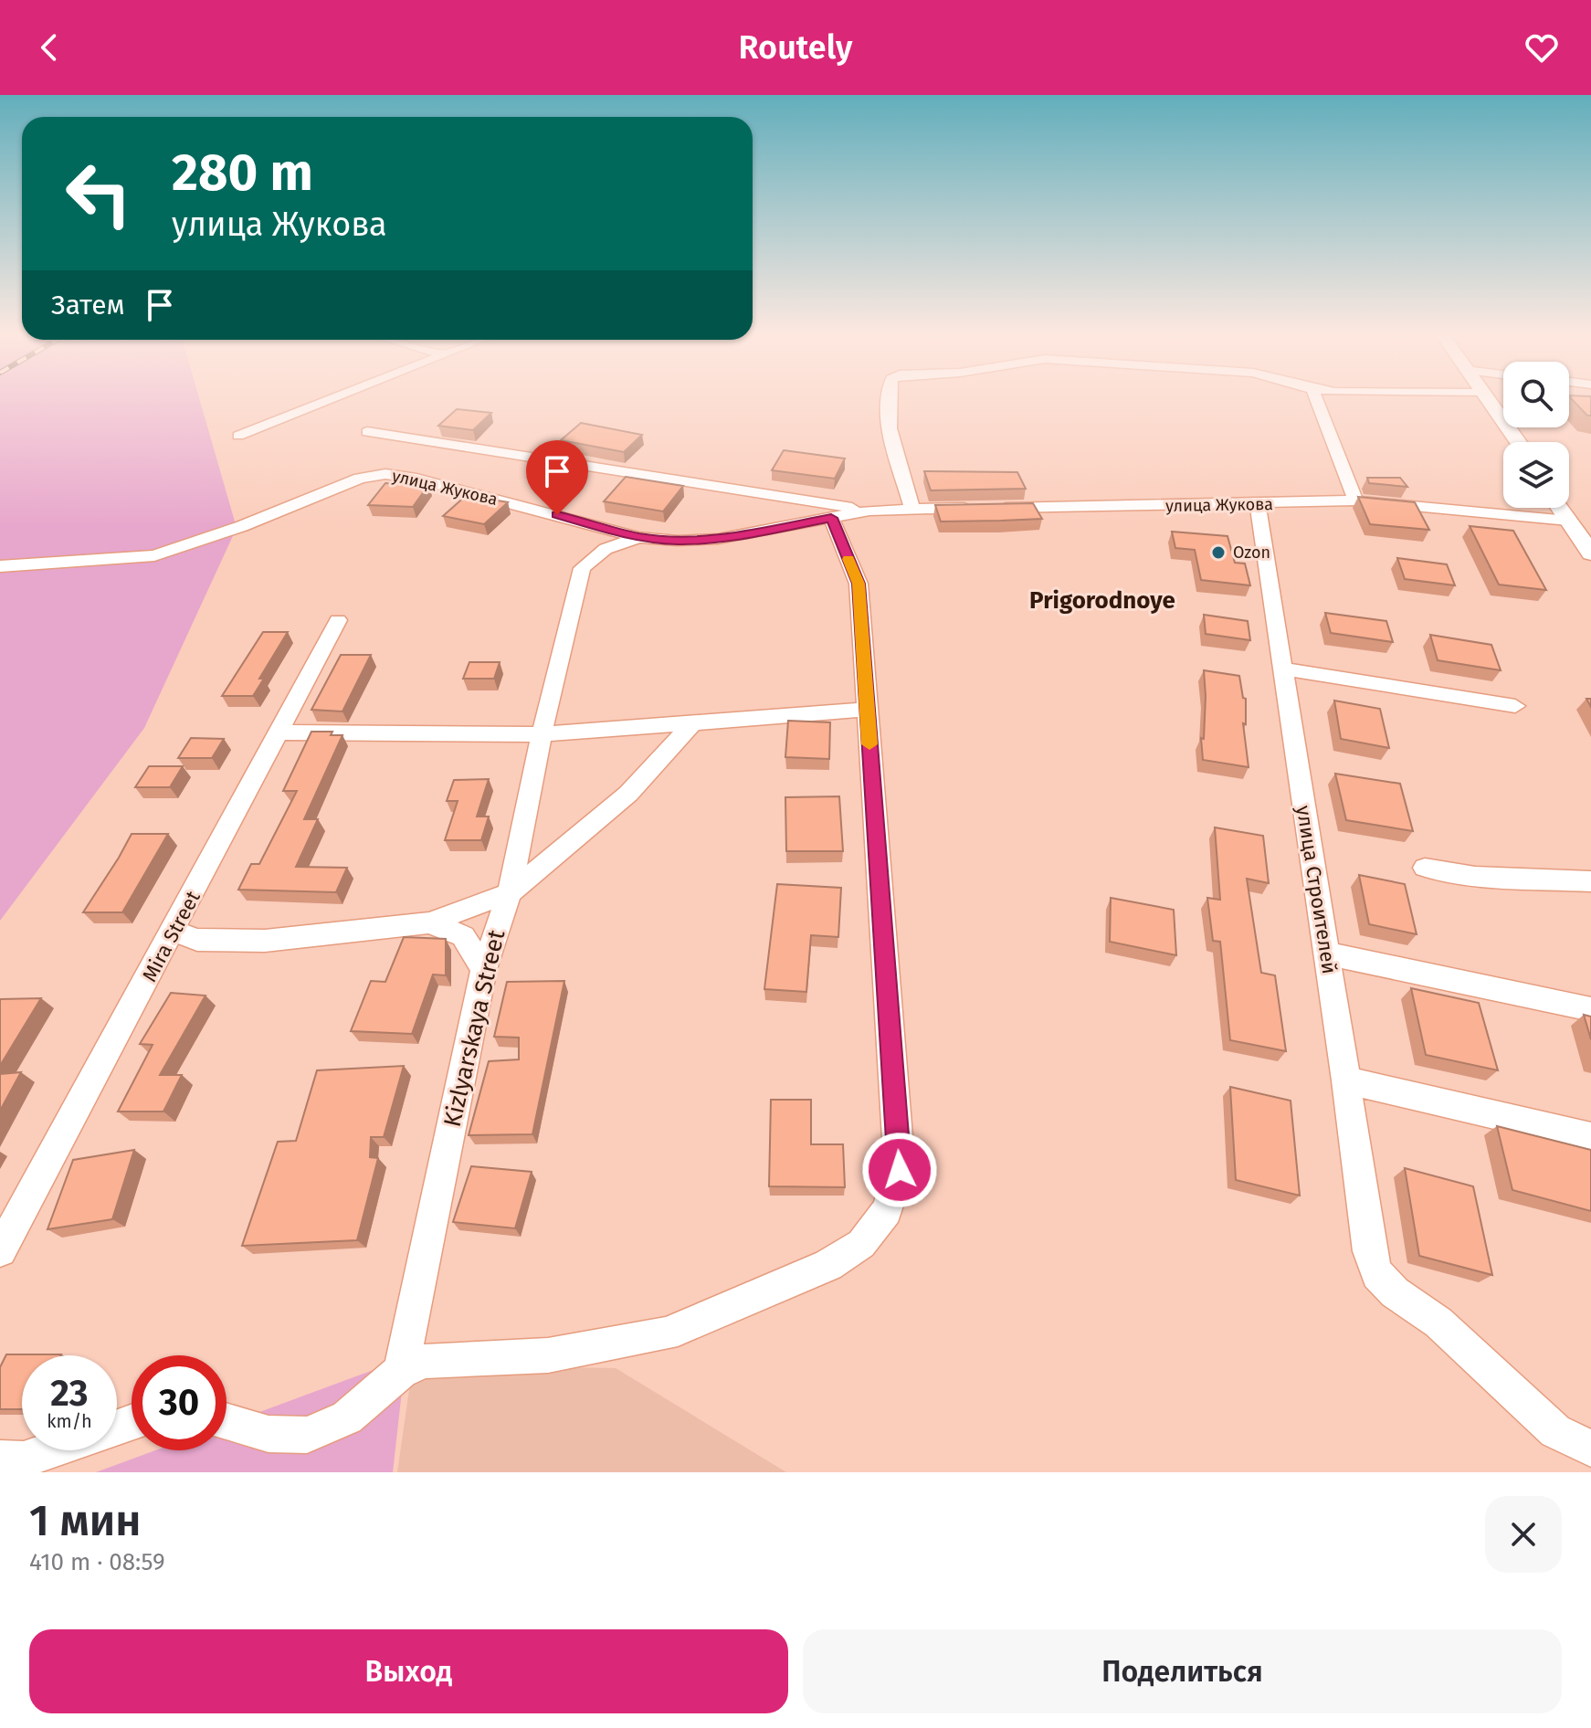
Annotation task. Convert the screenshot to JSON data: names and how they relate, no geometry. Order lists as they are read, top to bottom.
{
  "streets": {
    "street": [
      "улица Жукова",
      "улица Строителей",
      "Mira Street",
      "Kizlyarskaya Street"
    ]
  },
  "crossings": [
    ["улица Жукова", "улица Строителей"],
    ["улица Жукова", "Kizlyarskaya Street"]
  ],
  "districts": ["Prigorodnoye"],
  "places": ["Ozon"],
  "page": {
    "header": "Routely",
    "turn": ["280 m", "улица Жукова"],
    "then": "Затем",
    "speed": "23 km/h",
    "limit": "30",
    "heading": ["1 мин", "410 m · 08:59"],
    "buttons": ["Выход", "Поделиться"]
  }
}
